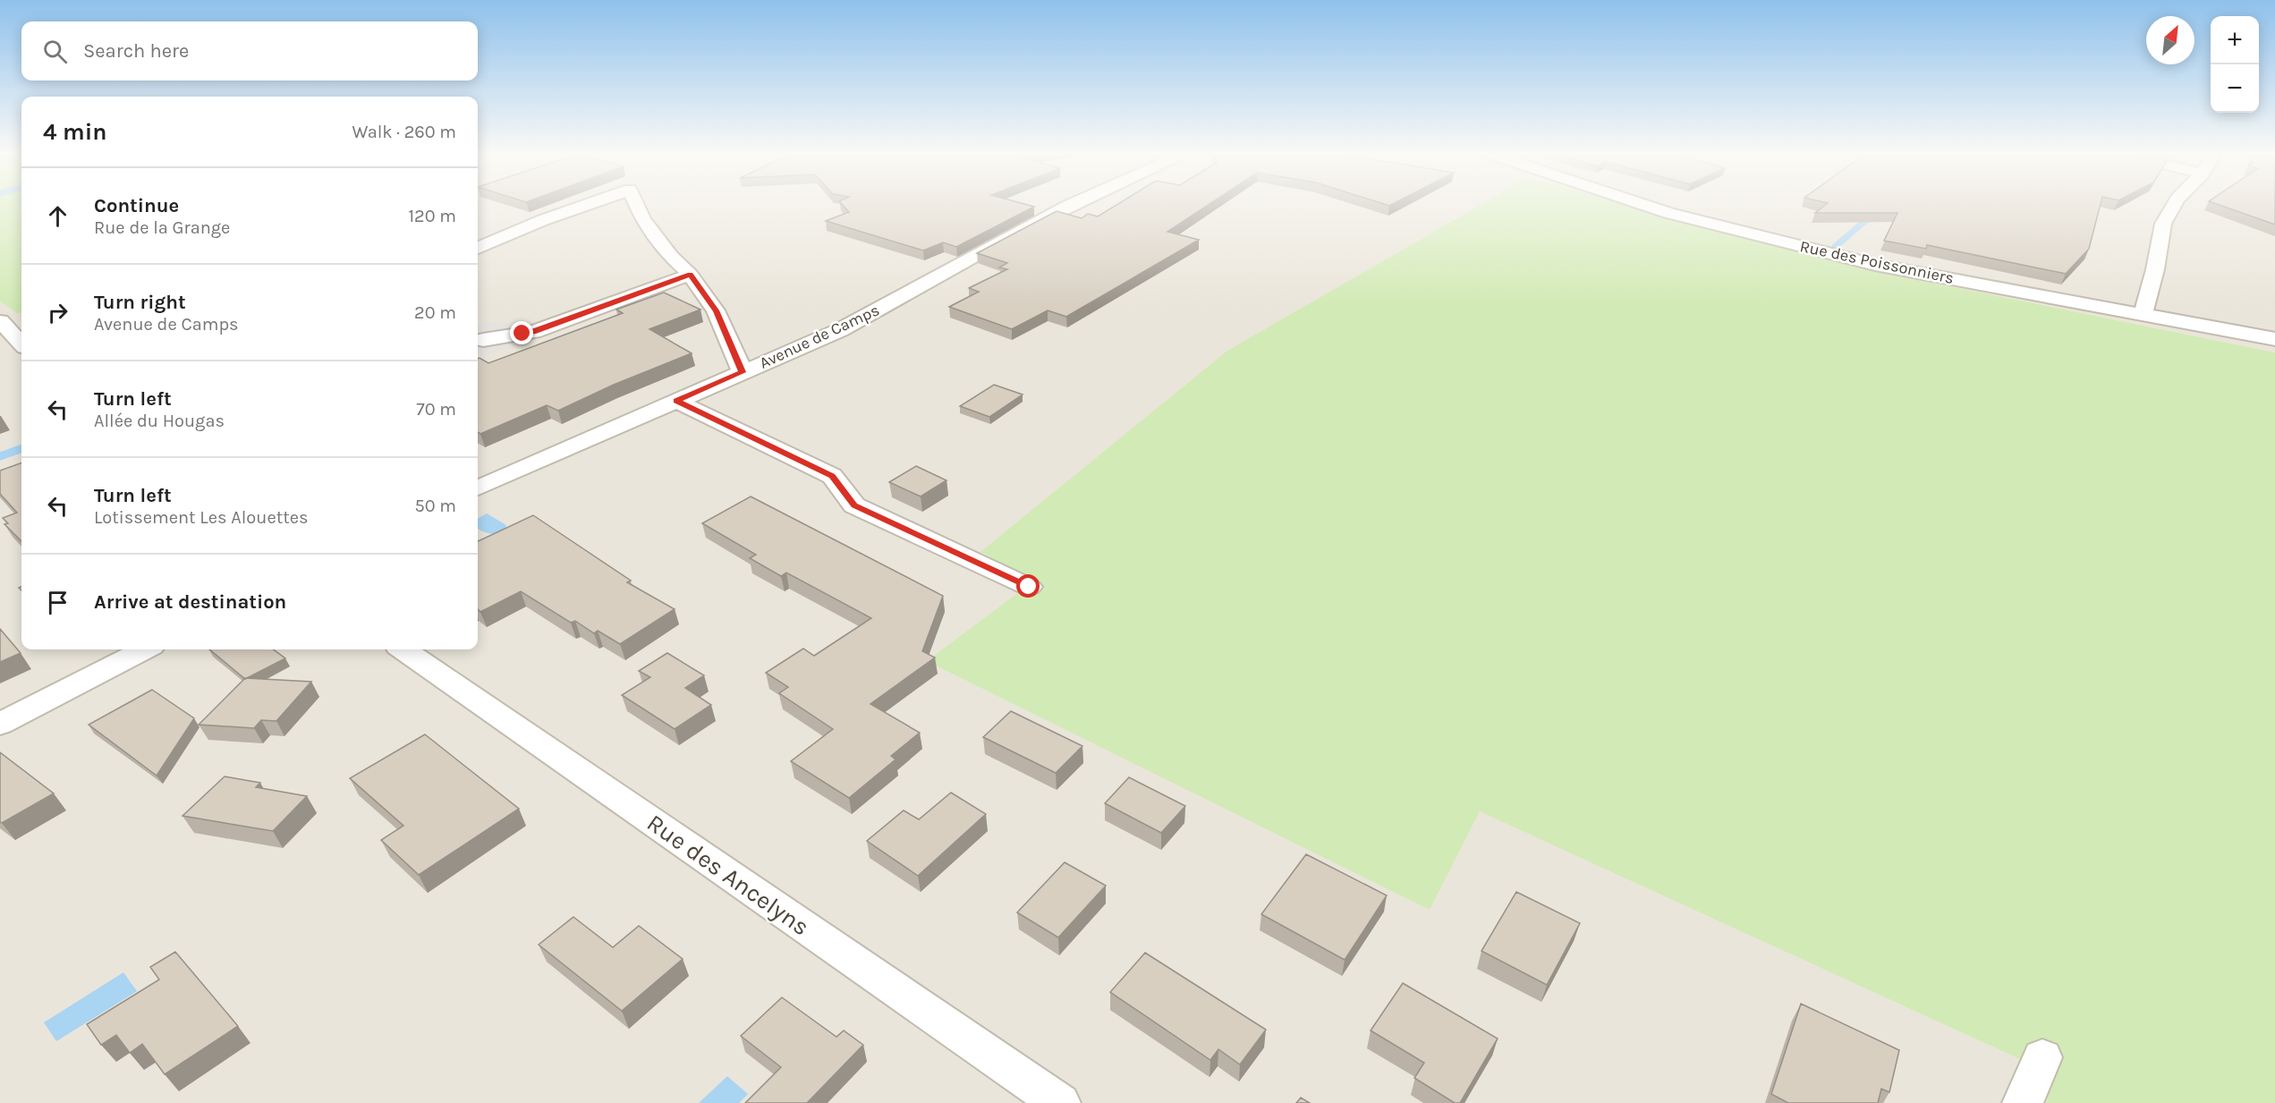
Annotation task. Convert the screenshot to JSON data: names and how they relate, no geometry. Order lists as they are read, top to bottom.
{
  "streets": {
    "street": ["Rue des Poissonniers", "Avenue de Camps", "Rue des Ancelyns"]
  },
  "north": "top right",
  "page": {
    "map_buttons": ["+", "−"],
    "search": "Search here",
    "heading": ["4 min", "Walk · 260 m"],
    "list": [
      ["Continue", "Rue de la Grange", "120 m"],
      ["Turn right", "Avenue de Camps", "20 m"],
      ["Turn left", "Allée du Hougas", "70 m"],
      ["Turn left", "Lotissement Les Alouettes", "50 m"],
      "Arrive at destination"
    ]
  }
}
